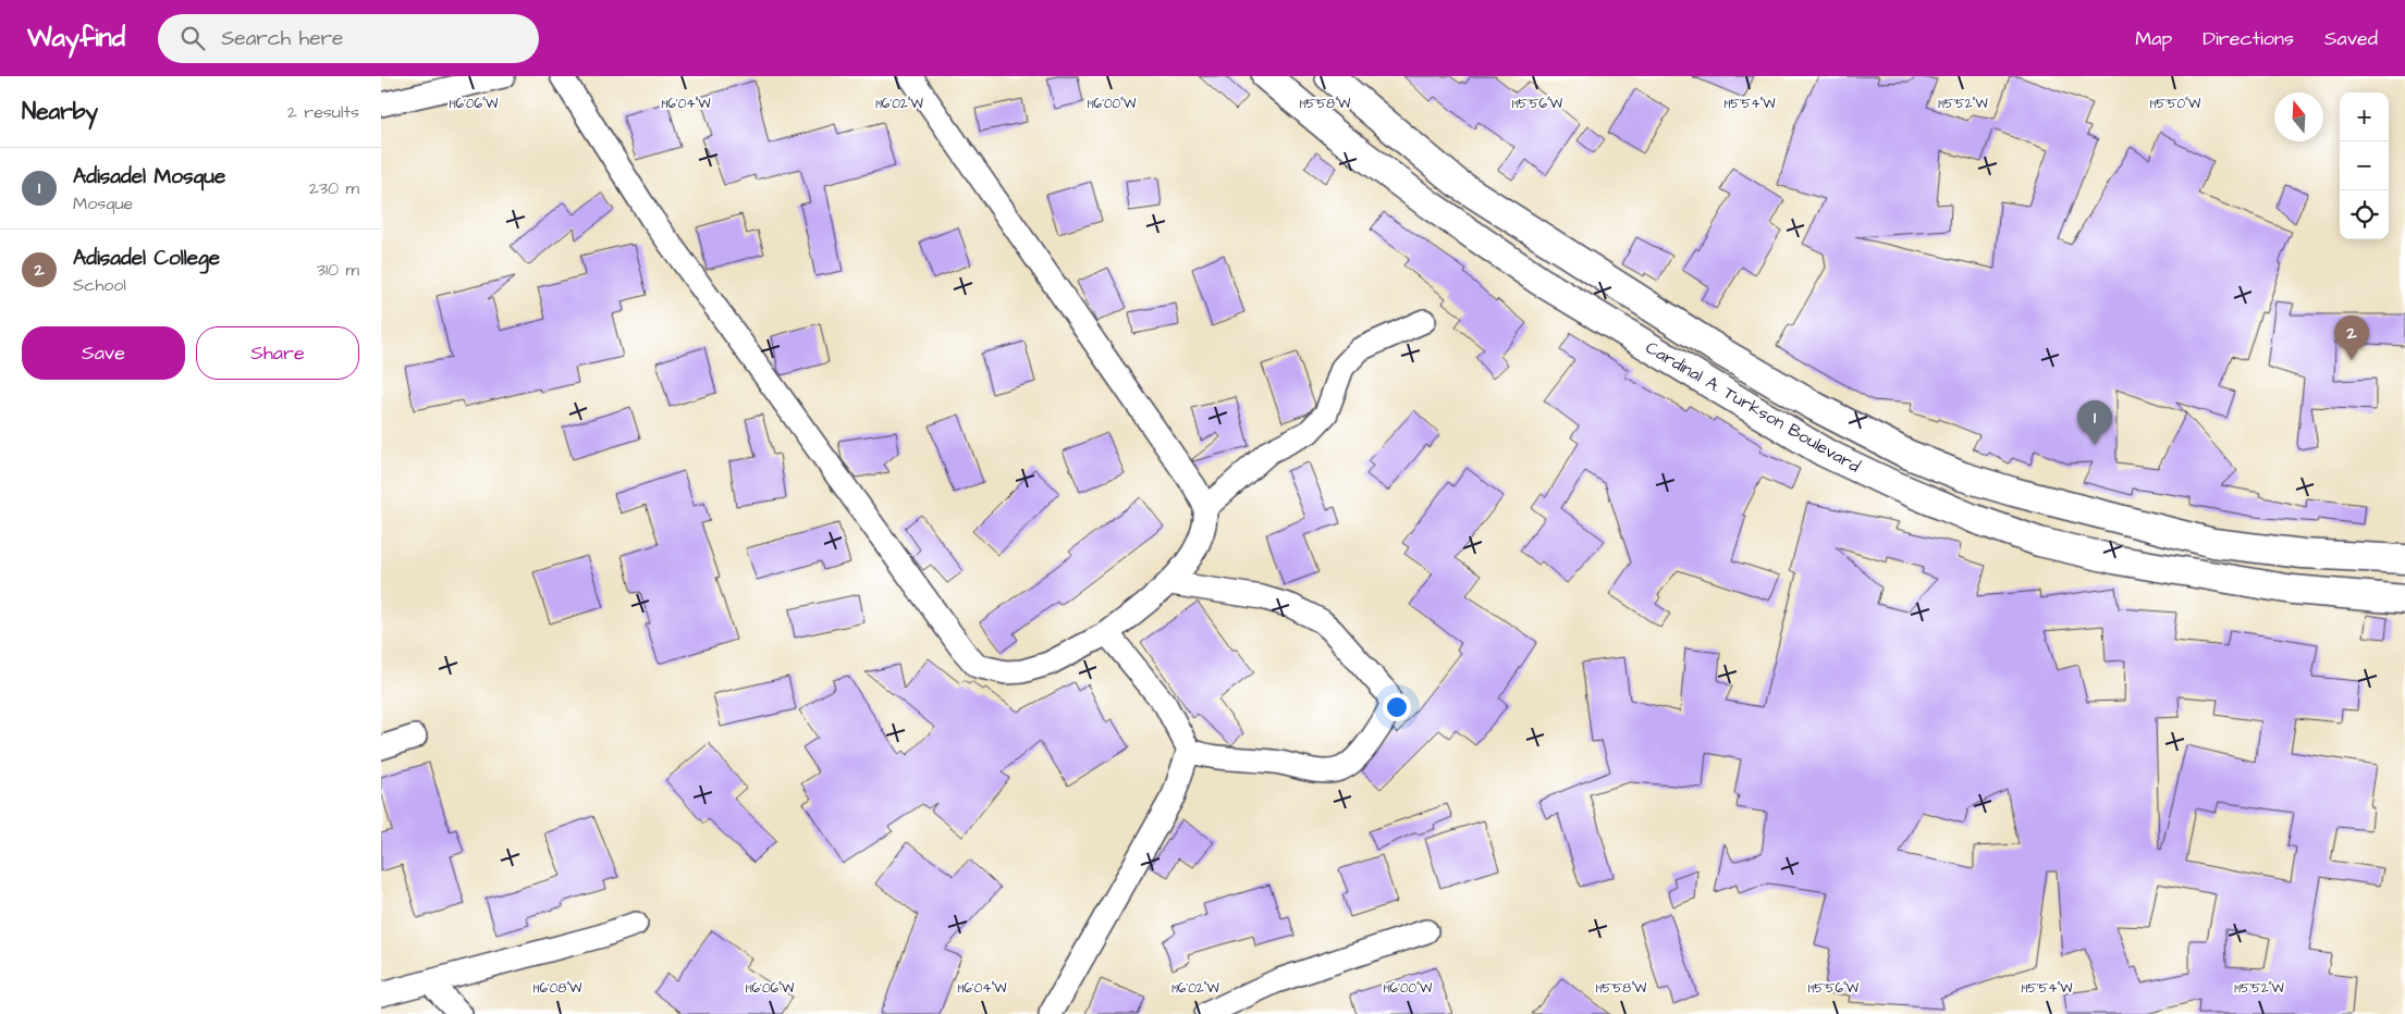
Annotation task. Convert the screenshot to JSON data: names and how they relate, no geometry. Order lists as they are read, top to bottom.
{
  "streets": {
    "street": ["Cardinal A. Turkson Boulevard"]
  },
  "north": "top",
  "page": {
    "header": "Wayfind",
    "search": "Search here",
    "nav": ["Map", "Directions", "Saved"],
    "heading": ["Nearby", "2 results"],
    "map_buttons": ["+", "−"],
    "list": [
      {
        "mark": "1",
        "name": "Adisadel Mosque",
        "note": "Mosque",
        "value": "230 m"
      },
      {
        "mark": "2",
        "name": "Adisadel College",
        "note": "School",
        "value": "310 m"
      }
    ],
    "buttons": ["Save", "Share"],
    "pins": ["2", "1"]
  },
  "coordinates": [
    "1°16'06\"W",
    "1°16'04\"W",
    "1°16'02\"W",
    "1°16'00\"W",
    "1°15'58\"W",
    "1°15'56\"W",
    "1°15'54\"W",
    "1°15'52\"W",
    "1°15'50\"W",
    "1°16'08\"W"
  ]
}
